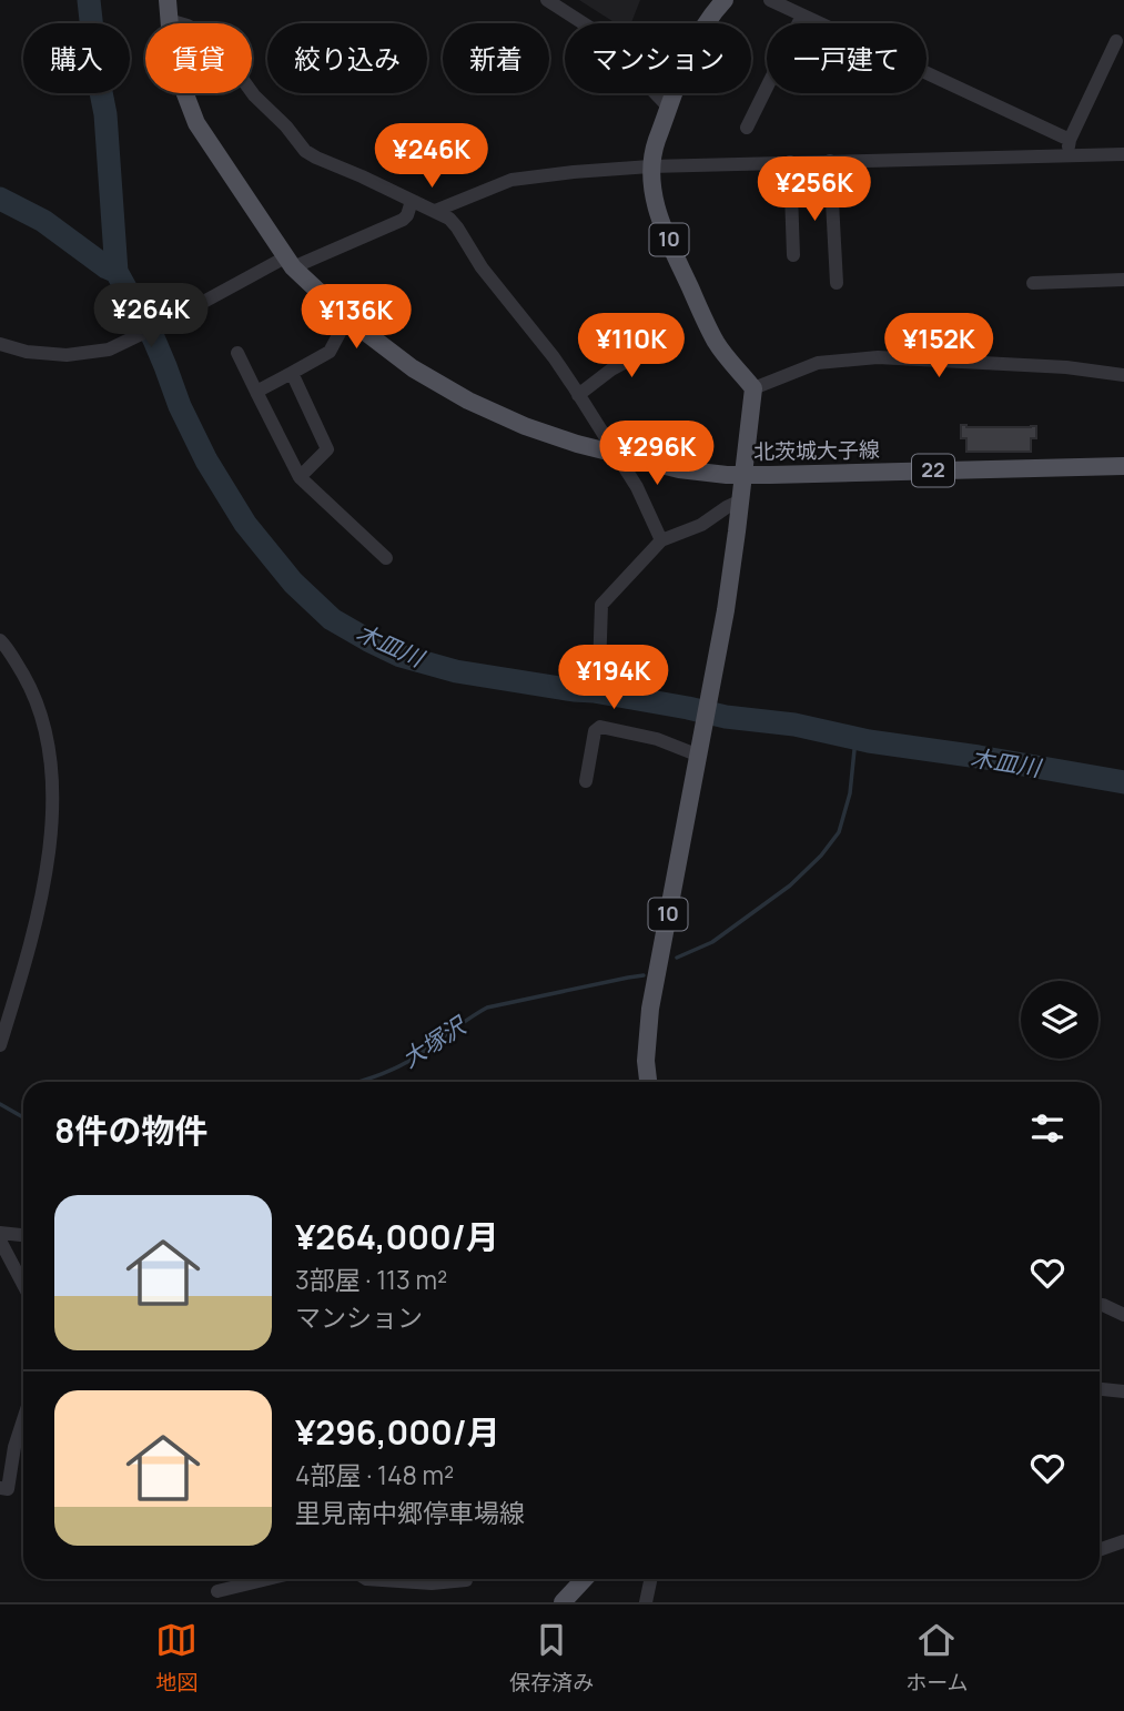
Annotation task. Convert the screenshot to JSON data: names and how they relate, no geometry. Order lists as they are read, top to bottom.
{
  "streets": {
    "main road": ["10", "北茨城大子線", "22"]
  },
  "crossings": [
    ["10", "北茨城大子線"]
  ],
  "water": ["木皿川", "大塚沢"],
  "page": {
    "chip": [
      "購入",
      "賃貸",
      "絞り込み",
      "新着",
      "マンション",
      "一戸建て"
    ],
    "price": [
      "¥246K",
      "¥256K",
      "¥264K",
      "¥136K",
      "¥110K",
      "¥152K",
      "¥296K",
      "¥194K"
    ],
    "heading": "8件の物件",
    "list": [
      {
        "name": "¥264,000/月",
        "note": "3部屋 · 113 m² · マンション"
      },
      {
        "name": "¥296,000/月",
        "note": "4部屋 · 148 m² · 里見南中郷停車場線"
      }
    ],
    "tabs": ["地図", "保存済み", "ホーム"]
  }
}
